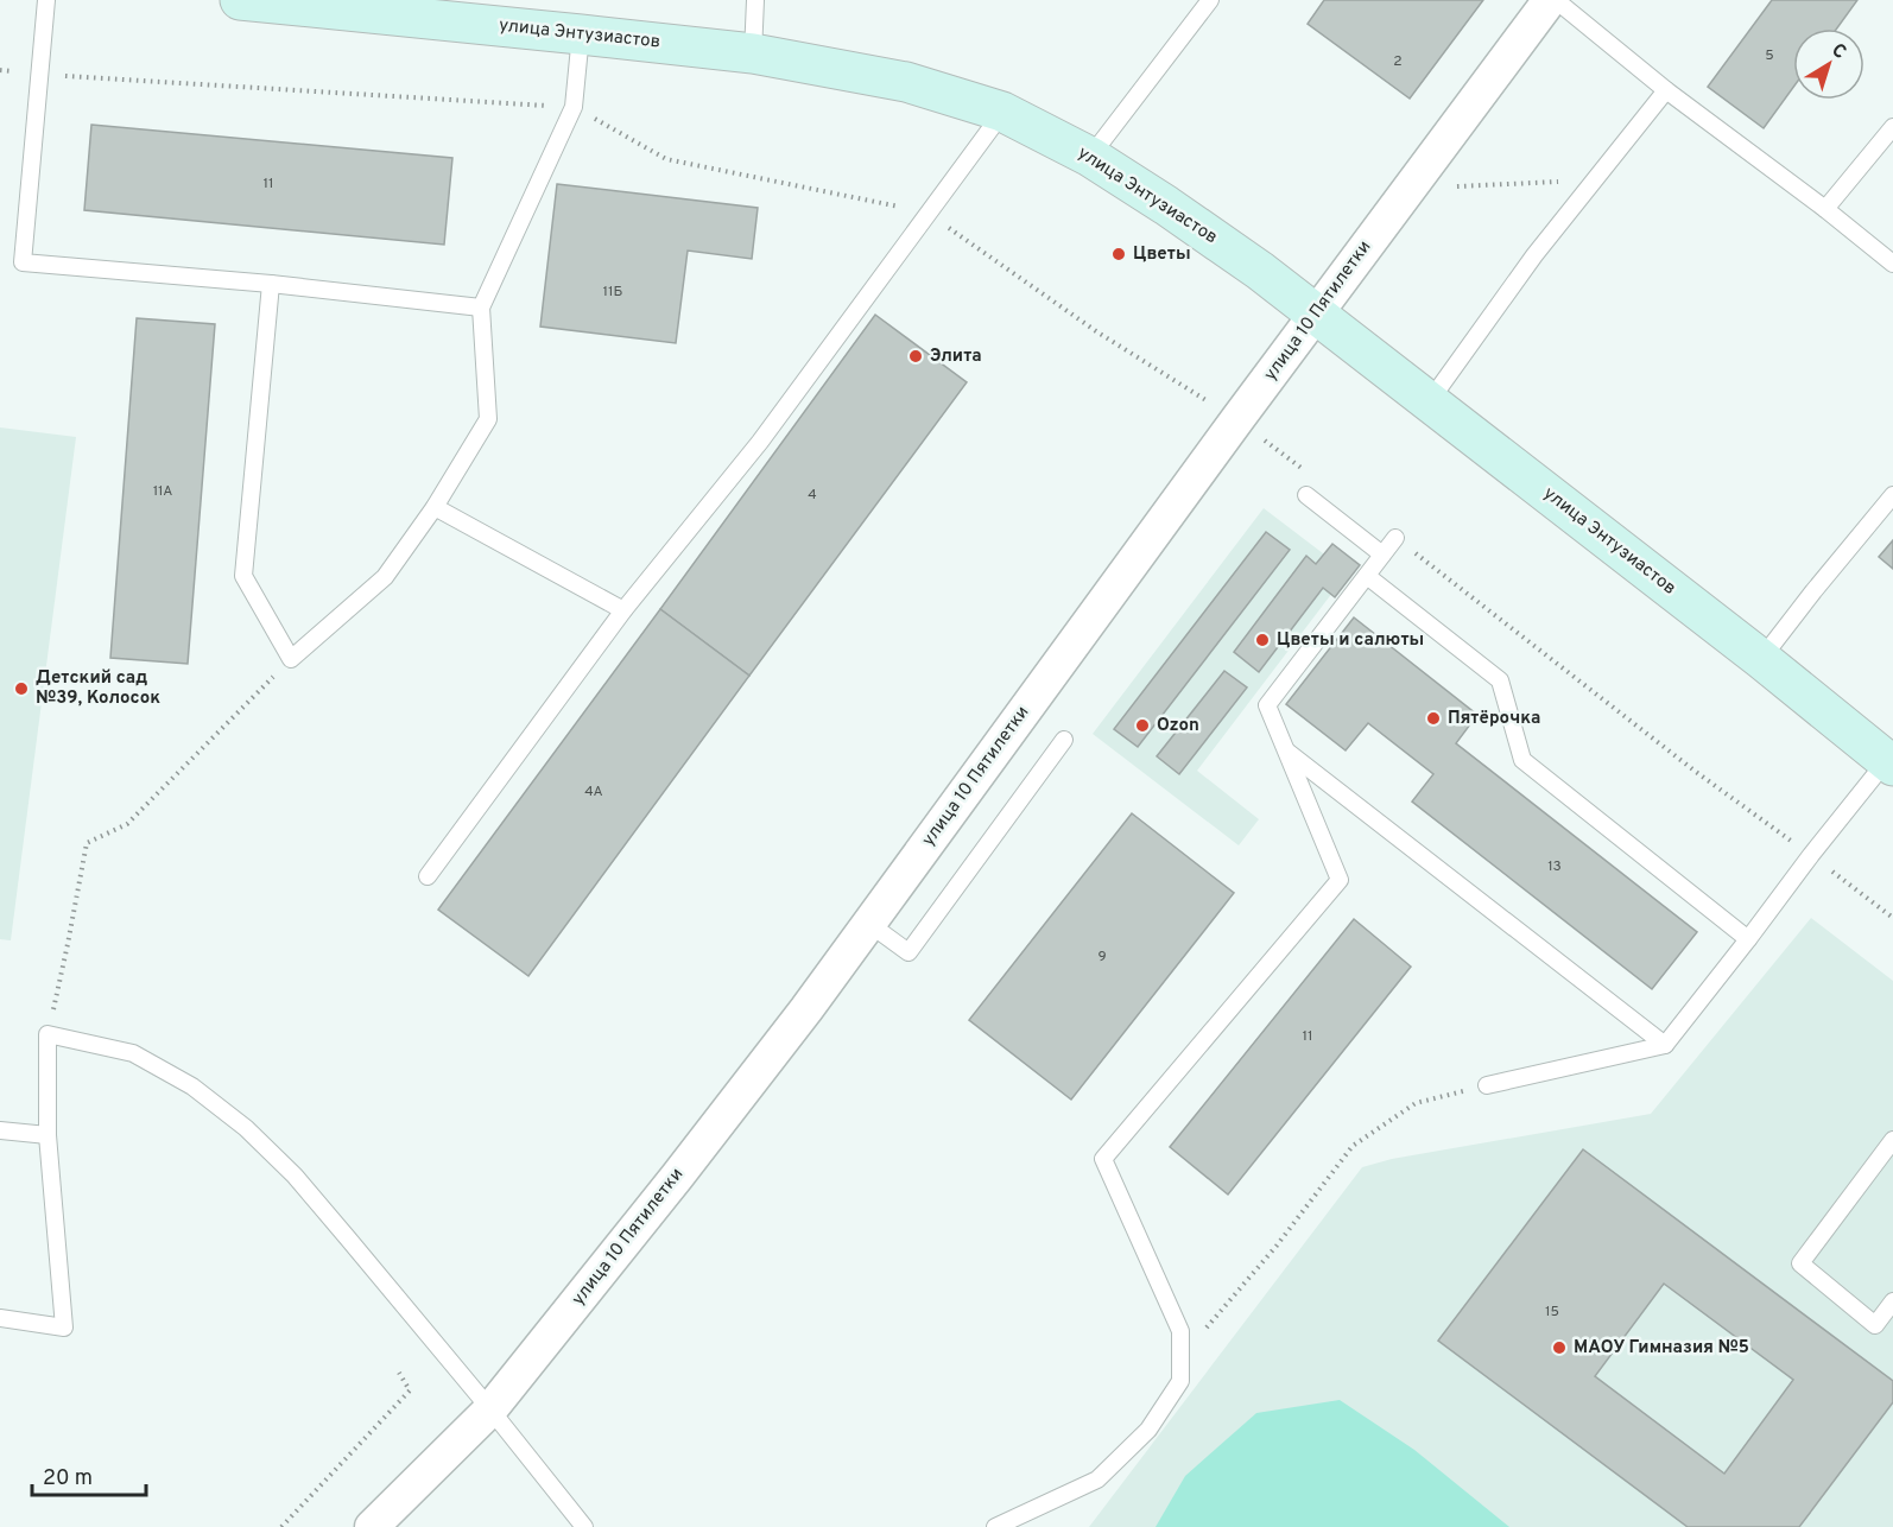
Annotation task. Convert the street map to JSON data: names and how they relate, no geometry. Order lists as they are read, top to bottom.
{
  "streets": {
    "street": ["улица Энтузиастов", "улица 10 Пятилетки"]
  },
  "crossings": [
    ["улица Энтузиастов", "улица 10 Пятилетки"]
  ],
  "places": [
    "Цветы",
    "Элита",
    "Цветы и салюты",
    "Детский сад №39, Колосок",
    "Пятёрочка",
    "Ozon",
    "МАОУ Гимназия №5"
  ],
  "house_numbers": [
    "5",
    "2",
    "11",
    "11Б",
    "11А",
    "4",
    "4А",
    "13",
    "9",
    "11",
    "15"
  ],
  "scale_bar": "20 m",
  "north": "top right"
}
